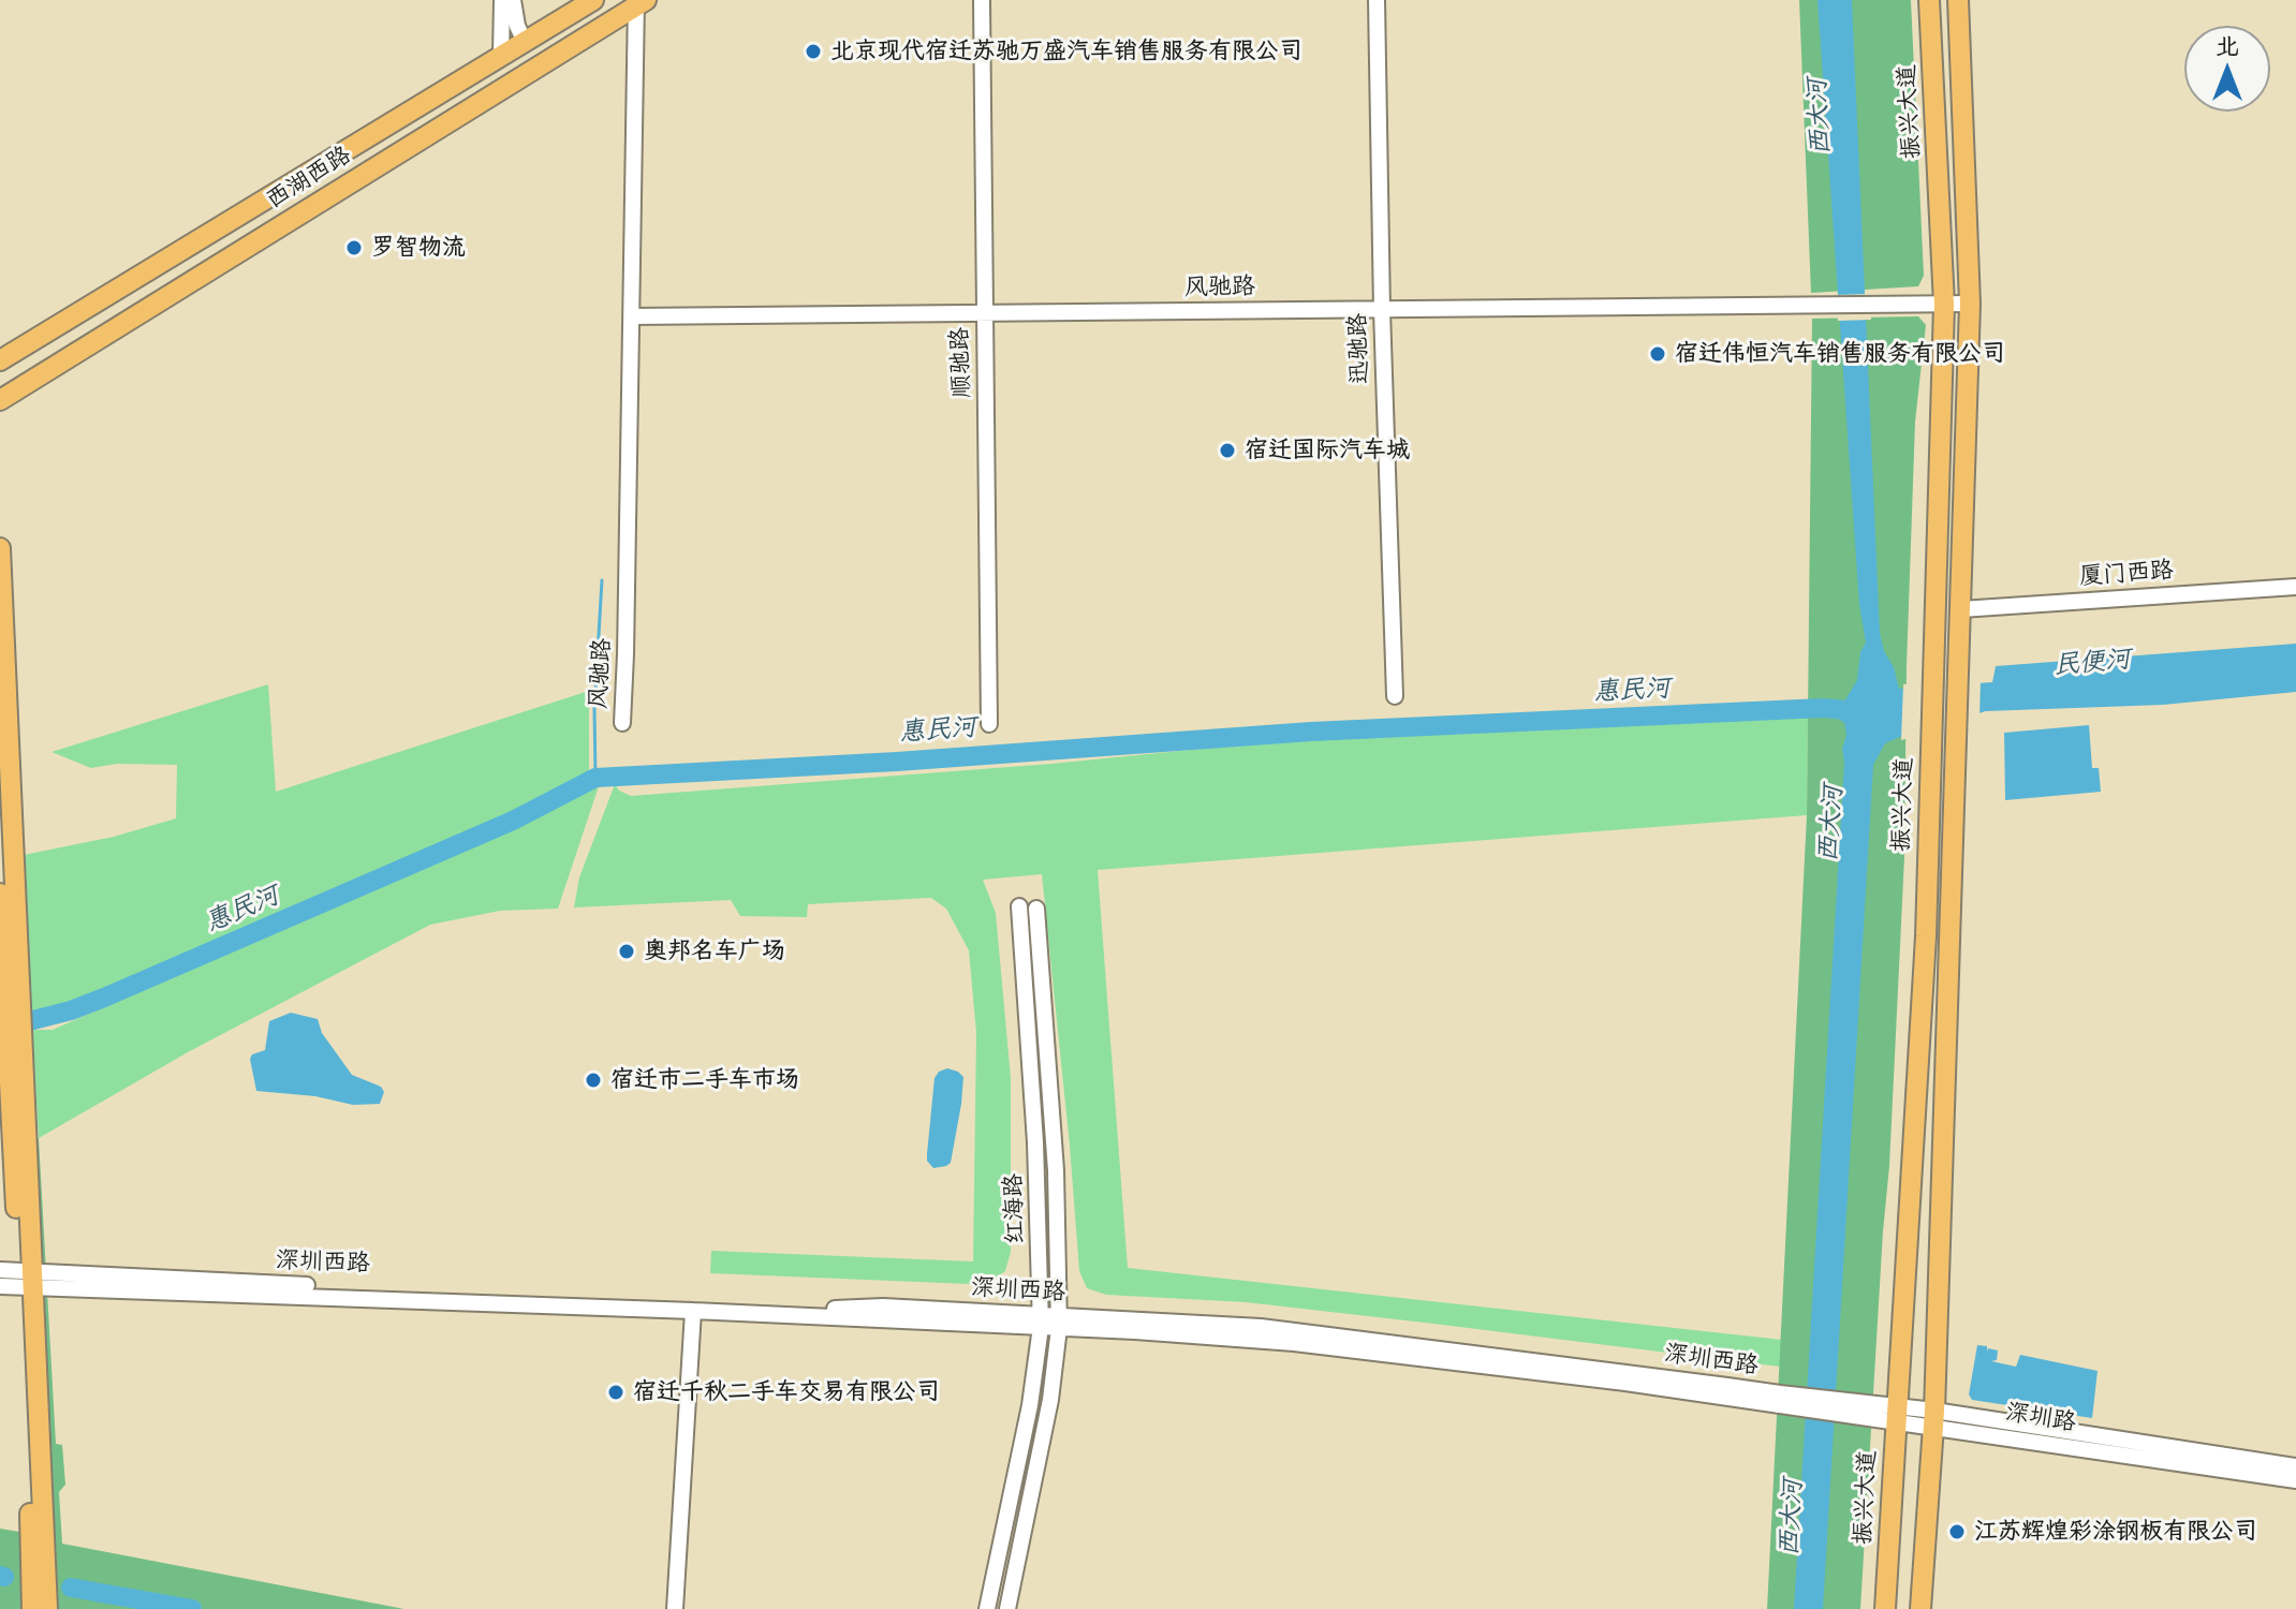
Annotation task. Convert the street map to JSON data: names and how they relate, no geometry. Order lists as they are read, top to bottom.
{
  "streets": {
    "main road": ["振兴大道", "西湖西路"],
    "street": [
      "风驰路",
      "迅驰路",
      "顺驰路",
      "厦门西路",
      "红海路",
      "深圳西路",
      "深圳路"
    ]
  },
  "crossings": [
    ["振兴大道", "风驰路"],
    ["振兴大道", "深圳路"],
    ["西湖西路", "风驰路"],
    ["风驰路", "迅驰路"],
    ["风驰路", "顺驰路"],
    ["红海路", "深圳西路"],
    ["深圳西路", "深圳路"]
  ],
  "water": ["西大河", "民便河", "惠民河"],
  "places": [
    "北京现代宿迁苏驰万盛汽车销售服务有限公司",
    "罗智物流",
    "宿迁伟恒汽车销售服务有限公司",
    "宿迁国际汽车城",
    "奥邦名车广场",
    "宿迁市二手车市场",
    "宿迁千秋二手车交易有限公司",
    "江苏辉煌彩涂钢板有限公司"
  ],
  "north": "top"
}
